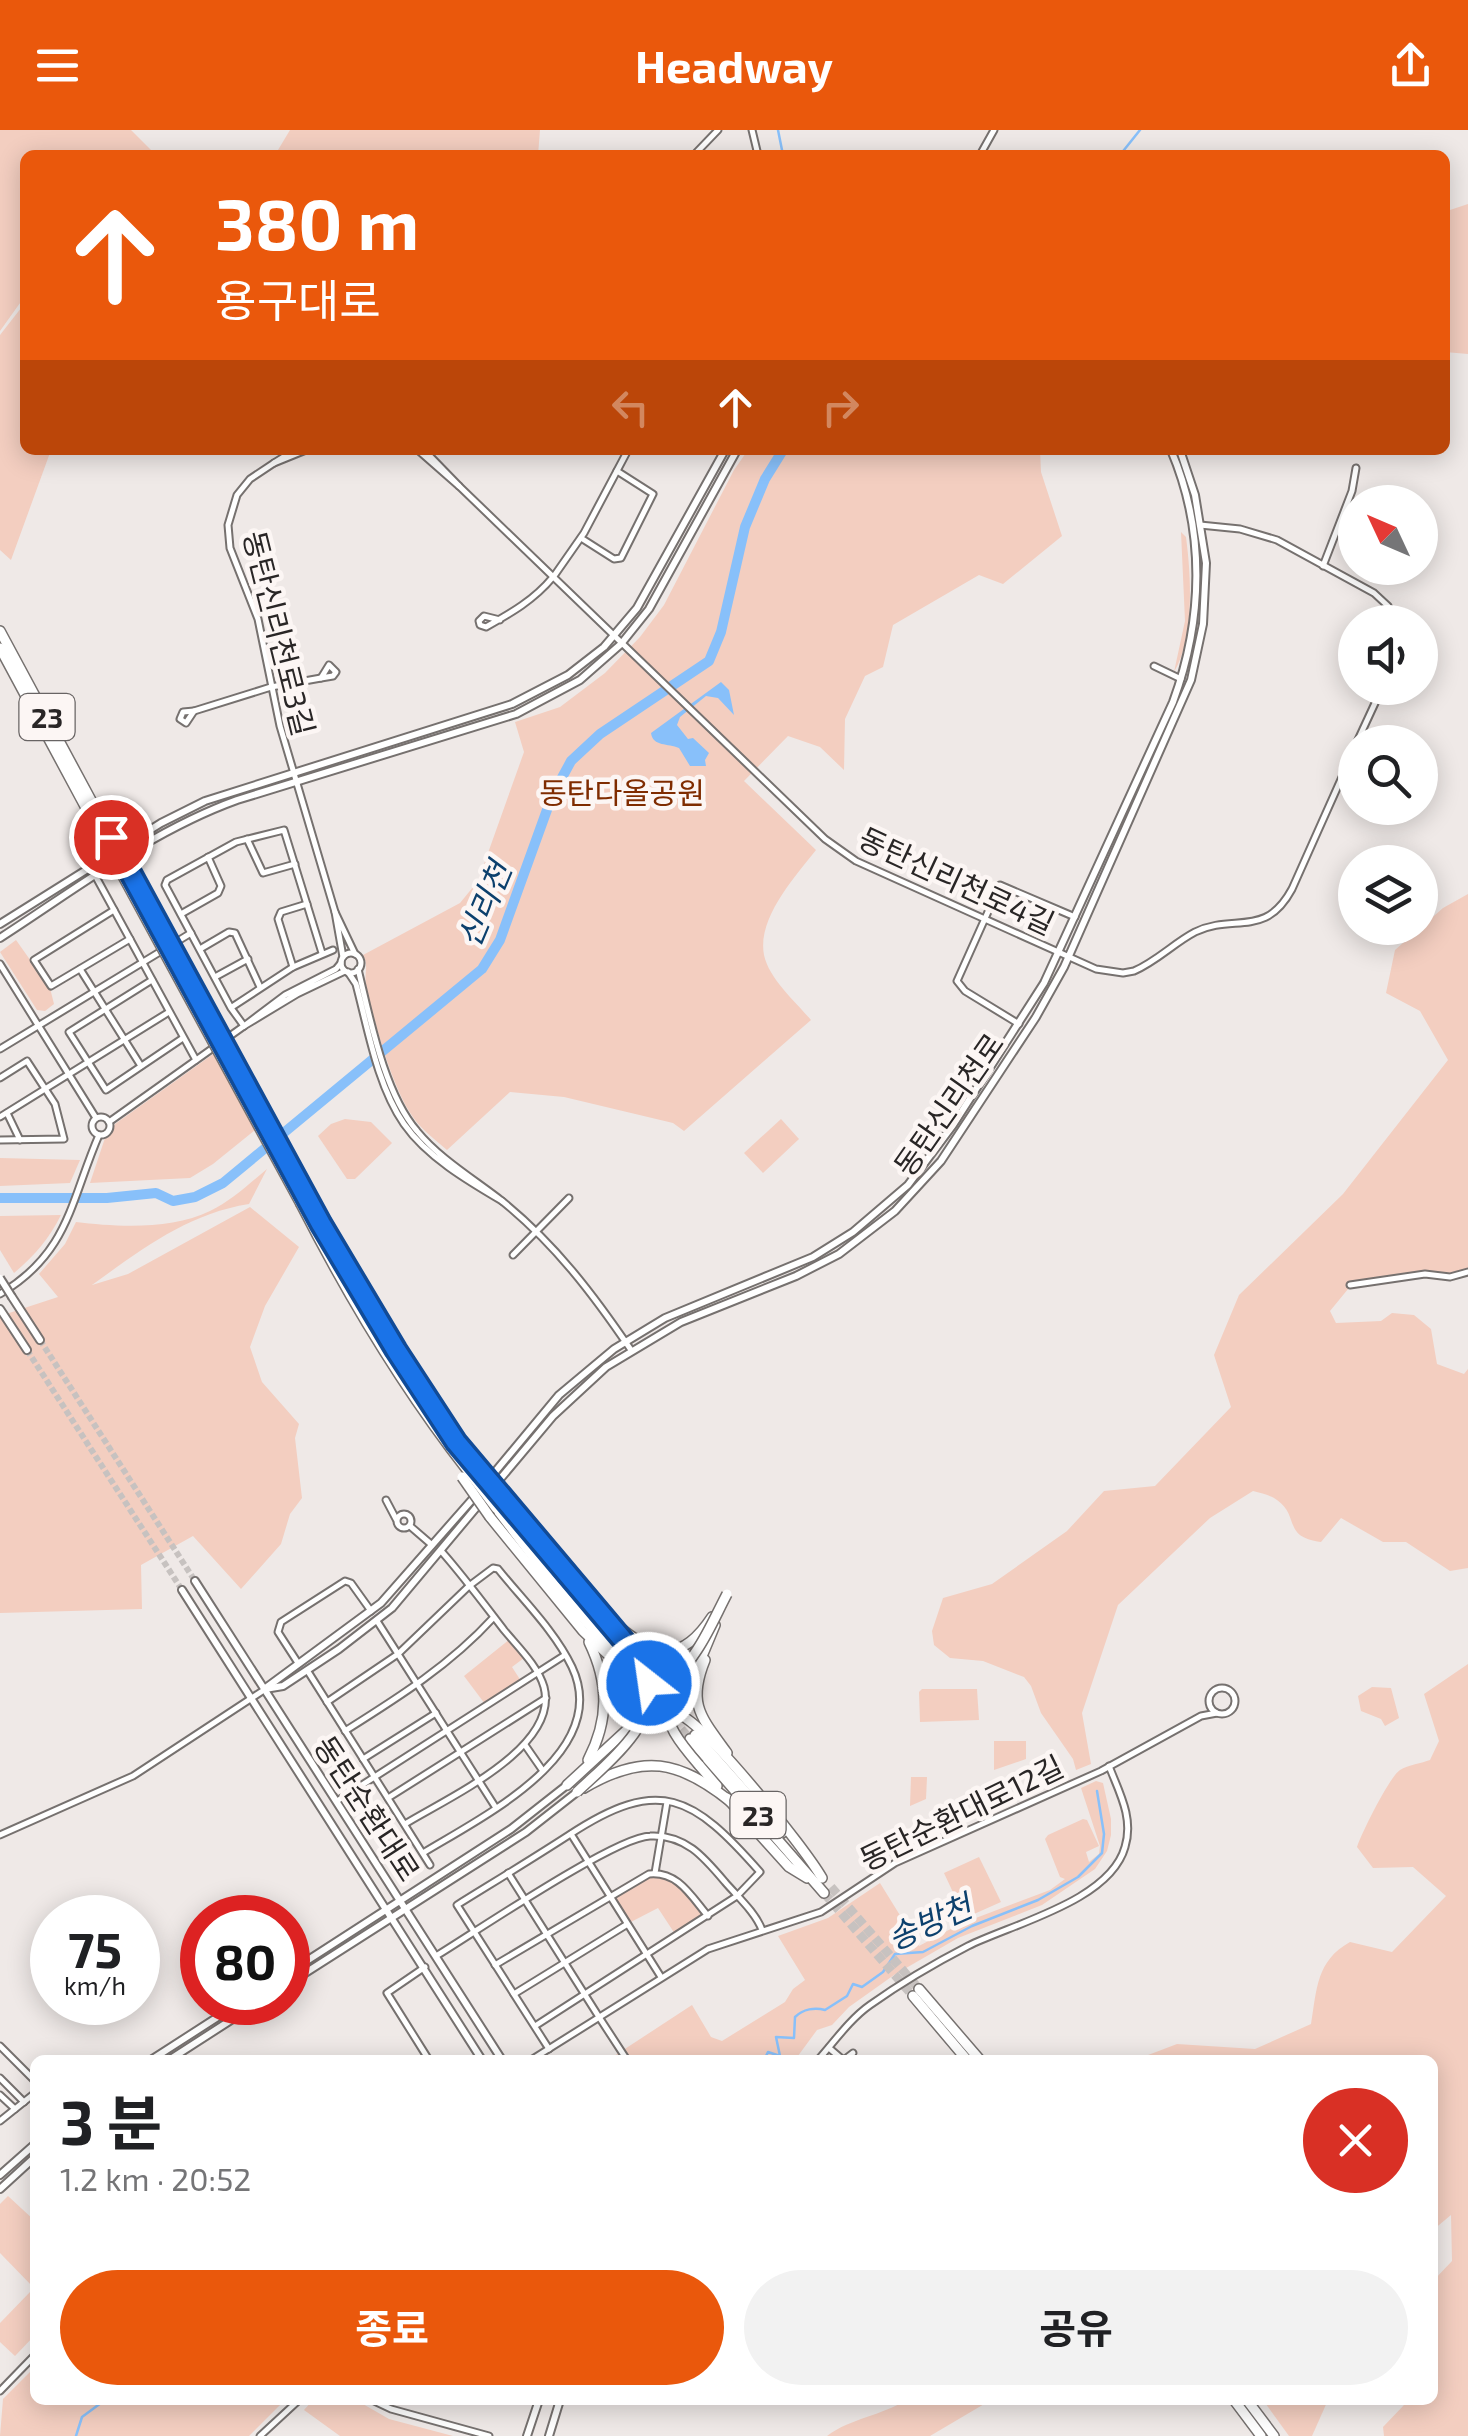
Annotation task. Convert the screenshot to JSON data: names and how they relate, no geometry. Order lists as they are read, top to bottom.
{
  "streets": {
    "highway": ["23"],
    "main road": ["동탄신리천로", "동탄순환대로"],
    "street": ["동탄신리천로3길", "동탄신리천로4길", "동탄순환대로12길"]
  },
  "crossings": [
    ["동탄신리천로4길", "동탄신리천로"],
    ["동탄신리천로", "동탄순환대로"]
  ],
  "water": ["신리천", "송방천"],
  "parks": ["동탄다올공원"],
  "north": "top left",
  "page": {
    "header": "Headway",
    "turn": ["380 m", "용구대로"],
    "speed": "75 km/h",
    "limit": "80",
    "heading": ["3 분", "1.2 km · 20:52"],
    "buttons": ["종료", "공유"]
  }
}
